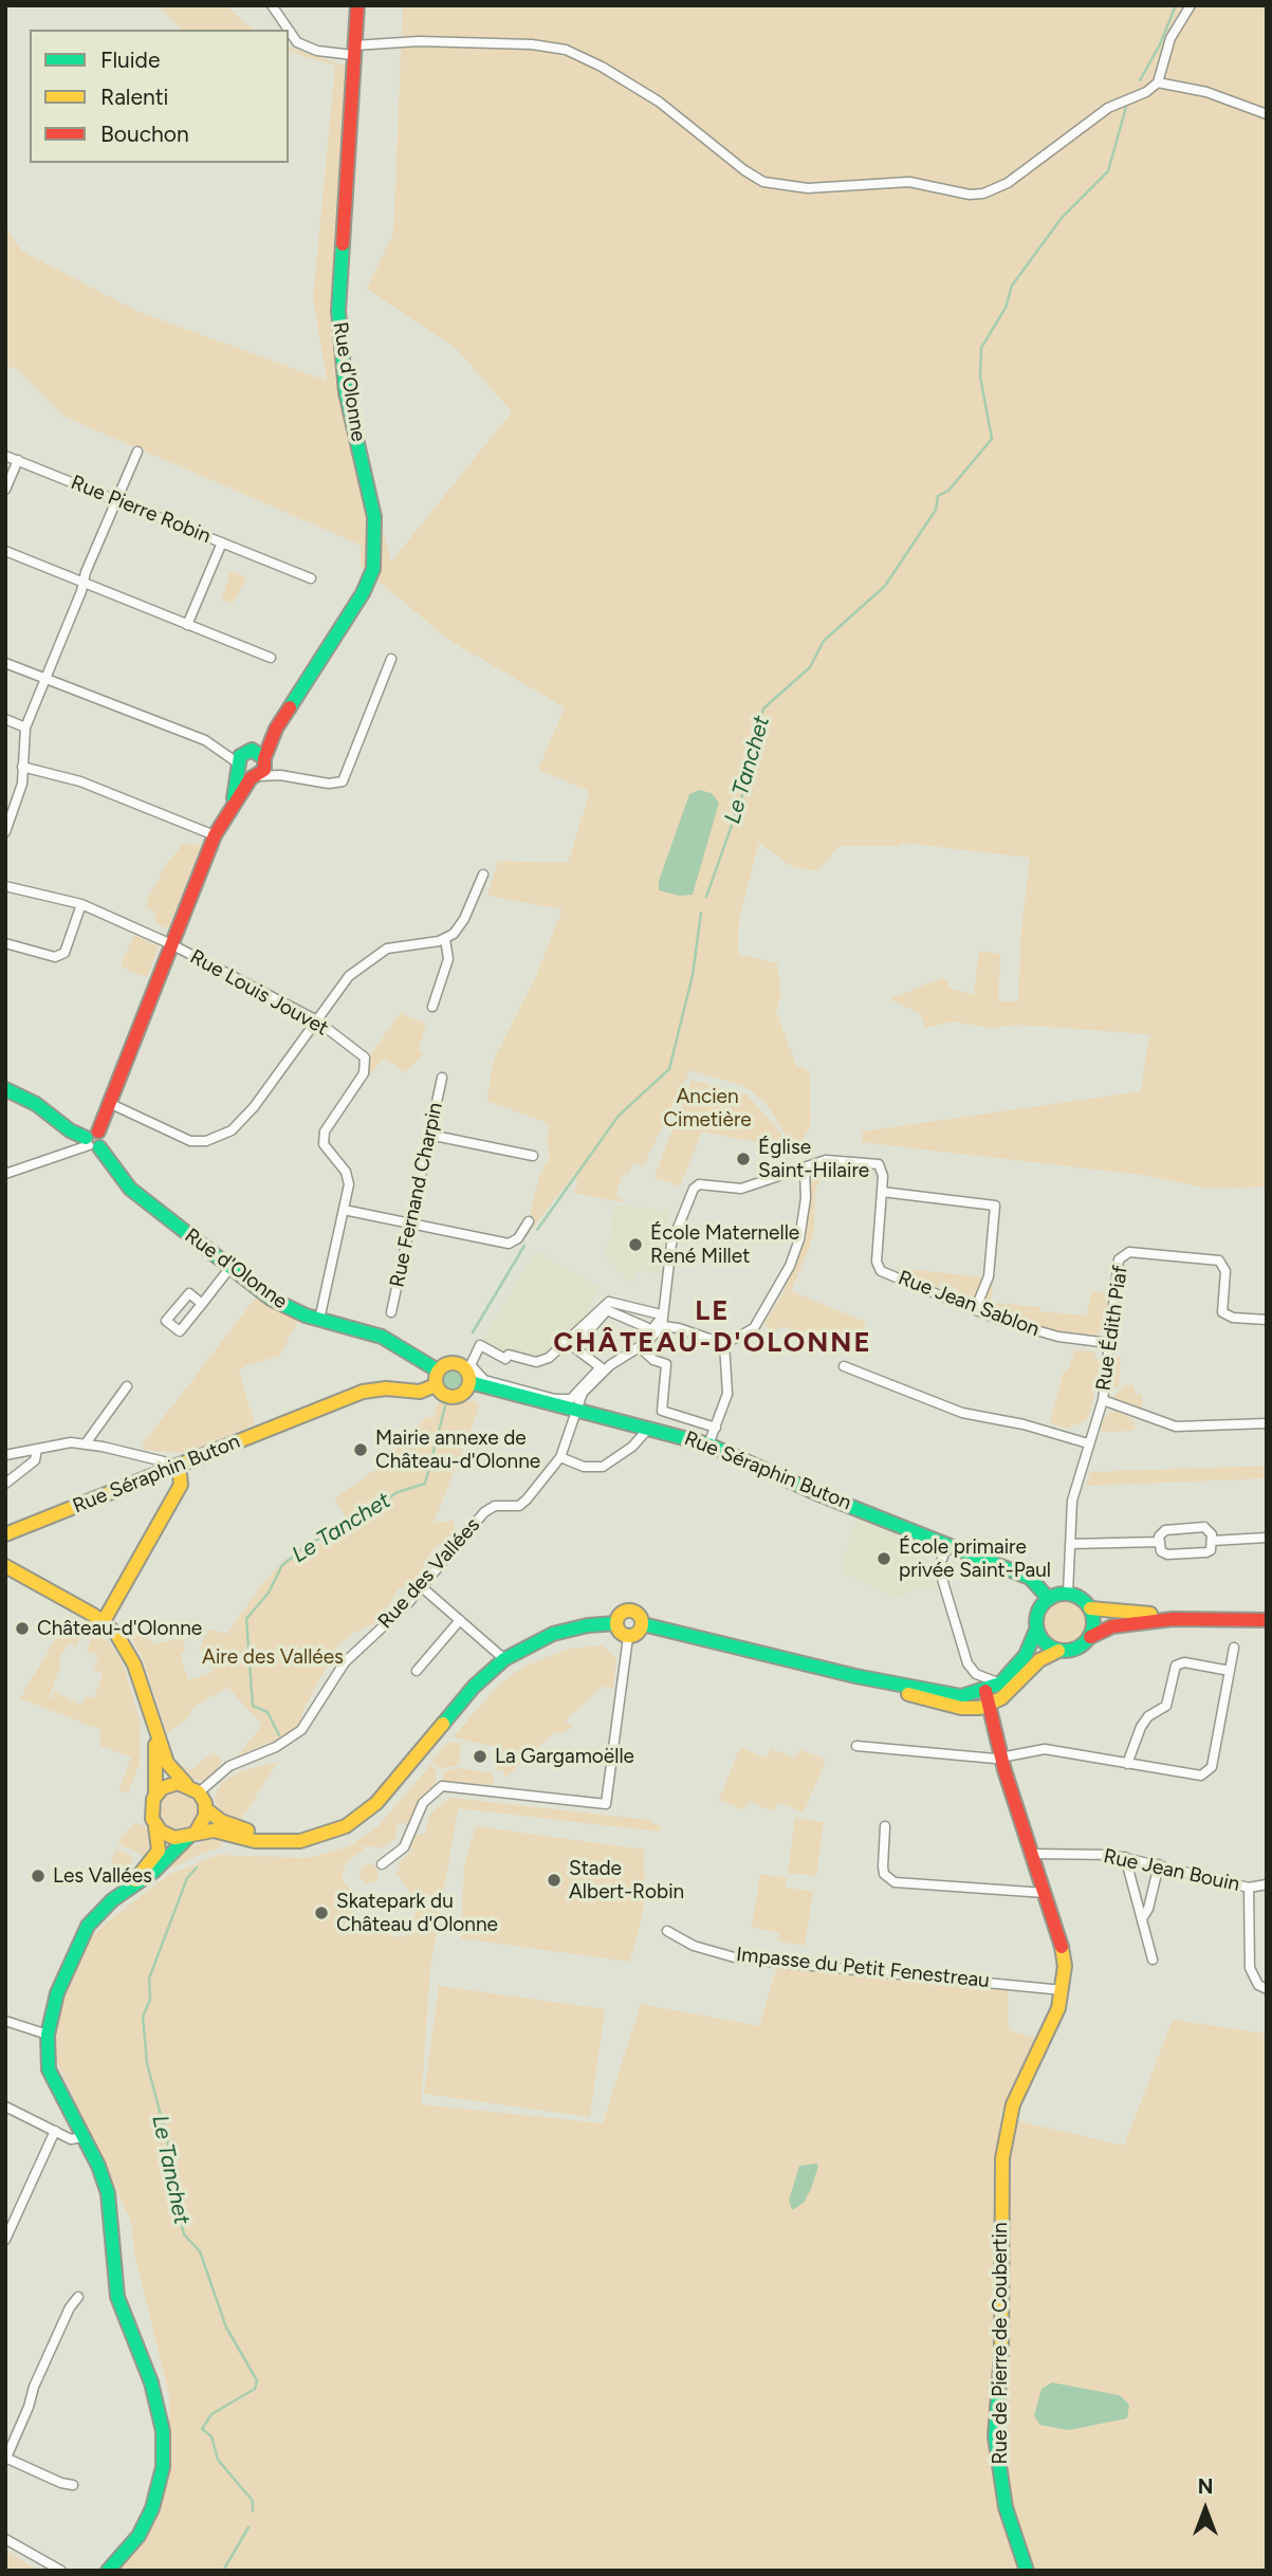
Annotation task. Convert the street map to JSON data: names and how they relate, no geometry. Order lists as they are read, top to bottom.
{
  "streets": {
    "street": [
      "Rue d'Olonne",
      "Rue Pierre Robin",
      "Rue Louis Jouvet",
      "Rue Fernand Charpin",
      "Rue Jean Sablon",
      "Rue Édith Piaf",
      "Rue Séraphin Buton",
      "Rue des Vallées",
      "Rue Jean Bouin",
      "Impasse du Petit Fenestreau",
      "Rue de Pierre de Coubertin"
    ]
  },
  "crossings": [
    ["Rue d'Olonne", "Rue Louis Jouvet"],
    ["Rue d'Olonne", "Rue Séraphin Buton"],
    ["Rue Jean Sablon", "Rue Édith Piaf"],
    ["Rue Édith Piaf", "Rue Séraphin Buton"],
    ["Rue Séraphin Buton", "Rue des Vallées"],
    ["Rue Jean Bouin", "Rue de Pierre de Coubertin"],
    ["Impasse du Petit Fenestreau", "Rue de Pierre de Coubertin"]
  ],
  "districts": ["LE CHÂTEAU-D'OLONNE"],
  "water": ["Le Tanchet"],
  "parks": ["Ancien Cimetière", "Aire des Vallées"],
  "places": [
    "Église Saint-Hilaire",
    "École Maternelle René Millet",
    "Mairie annexe de Château-d'Olonne",
    "École primaire privée Saint-Paul",
    "Château-d'Olonne",
    "La Gargamoëlle",
    "Les Vallées",
    "Stade Albert-Robin",
    "Skatepark du Château d'Olonne"
  ],
  "legend": ["Fluide", "Ralenti", "Bouchon"],
  "north": "top"
}
